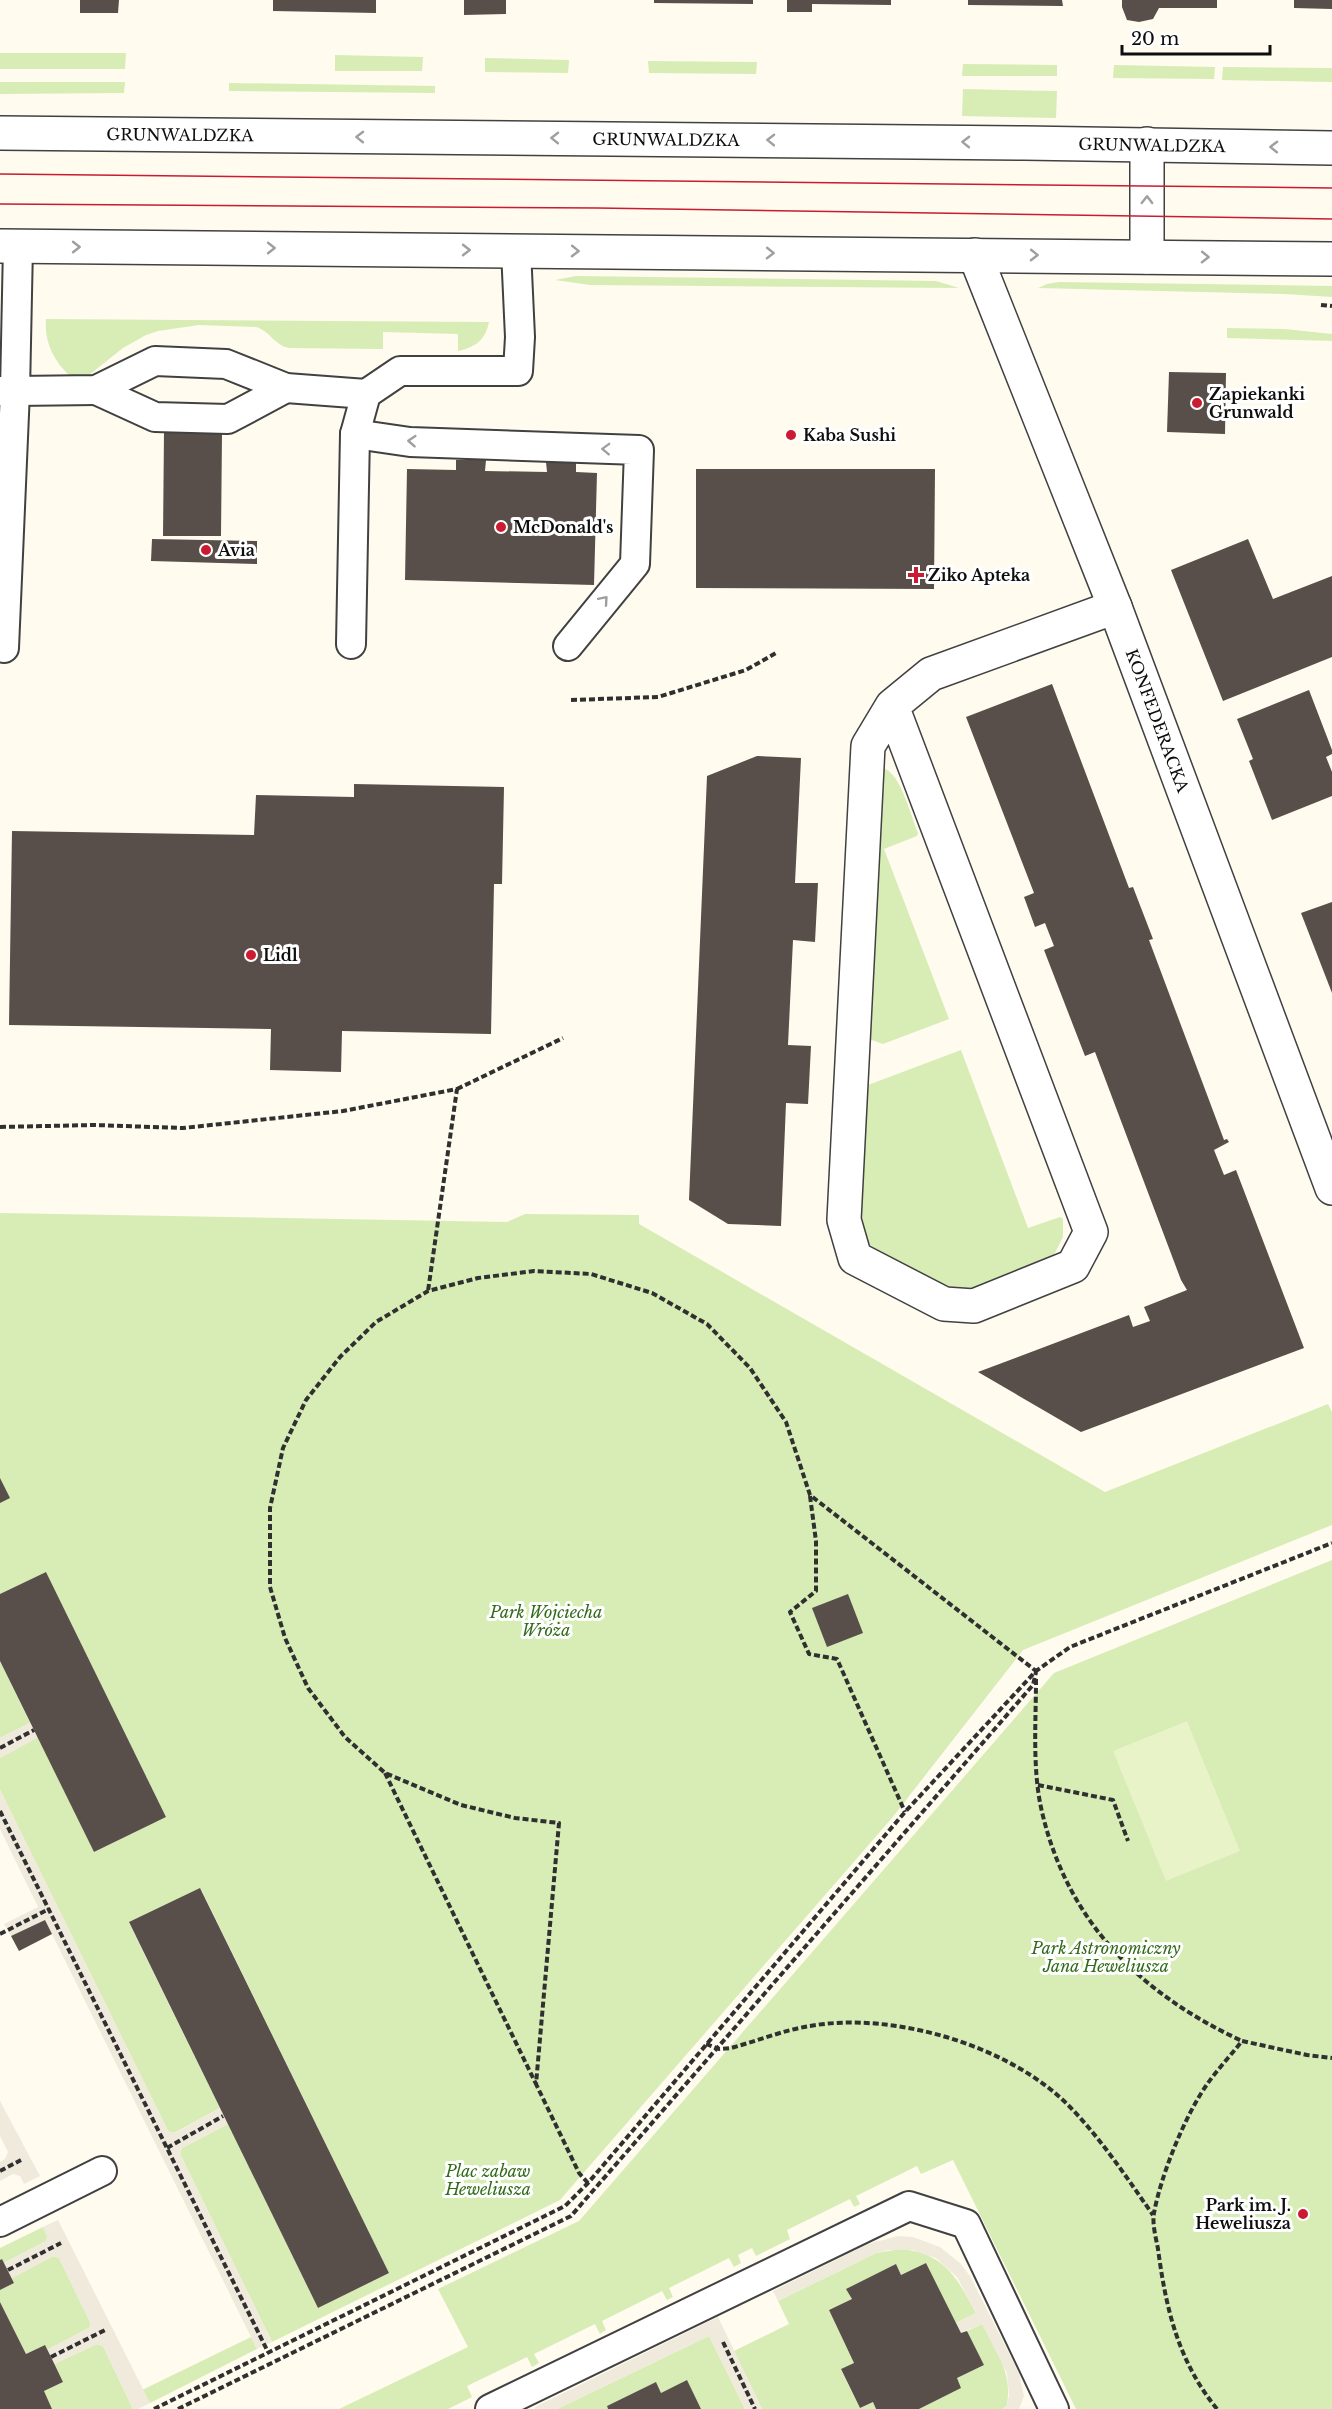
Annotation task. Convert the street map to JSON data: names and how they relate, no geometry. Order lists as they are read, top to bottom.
{
  "streets": {
    "street": ["GRUNWALDZKA", "KONFEDERACKA"]
  },
  "parks": ["Park Wojciecha Wróża", "Park Astronomiczny Jana Heweliusza", "Plac zabaw Heweliusza"],
  "places": {
    "other": [
      "Zapiekanki Grunwald",
      "Kaba Sushi",
      "McDonald's",
      "Avia",
      "Lidl",
      "Park im. J. Heweliusza"
    ],
    "health": ["Ziko Apteka"]
  },
  "scale_bar": "20 m"
}
